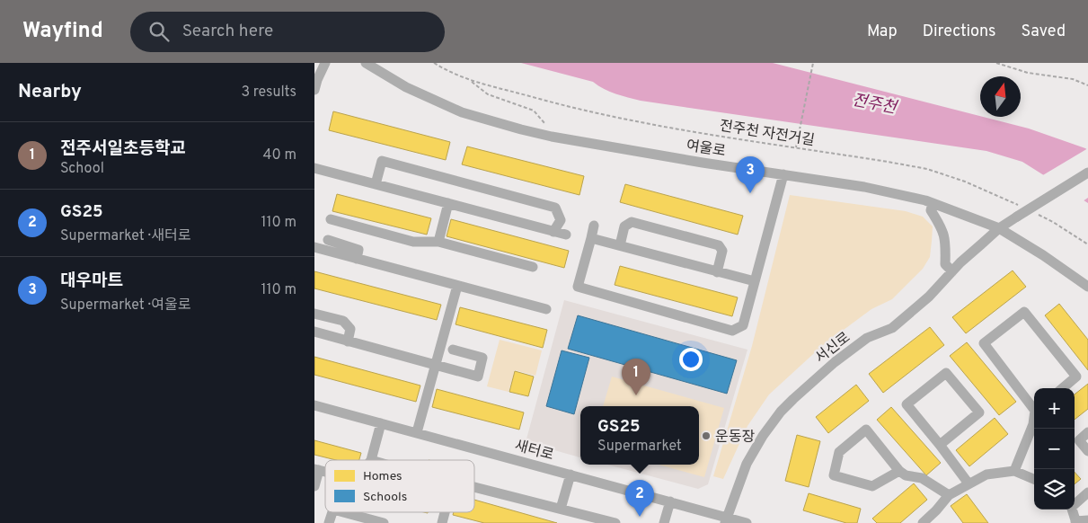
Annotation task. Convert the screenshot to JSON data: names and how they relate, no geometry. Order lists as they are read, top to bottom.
{
  "streets": {
    "street": ["여울로", "서신로", "새터로"],
    "path": ["전주천 자전거길"]
  },
  "crossings": [
    ["여울로", "서신로"],
    ["서신로", "새터로"]
  ],
  "water": ["전주천"],
  "places": ["운동장"],
  "legend": ["Homes", "Schools"],
  "north": "top",
  "page": {
    "header": "Wayfind",
    "search": "Search here",
    "nav": ["Map", "Directions", "Saved"],
    "heading": ["Nearby", "3 results"],
    "list": [
      {
        "mark": "1",
        "name": "전주서일초등학교",
        "note": "School",
        "value": "40 m"
      },
      {
        "mark": "2",
        "name": "GS25",
        "note": "Supermarket · 새터로",
        "value": "110 m"
      },
      {
        "mark": "3",
        "name": "대우마트",
        "note": "Supermarket · 여울로",
        "value": "110 m"
      }
    ],
    "pins": ["3", "1", "2"],
    "map_buttons": ["+", "−"],
    "popup": ["GS25", "Supermarket"]
  }
}
